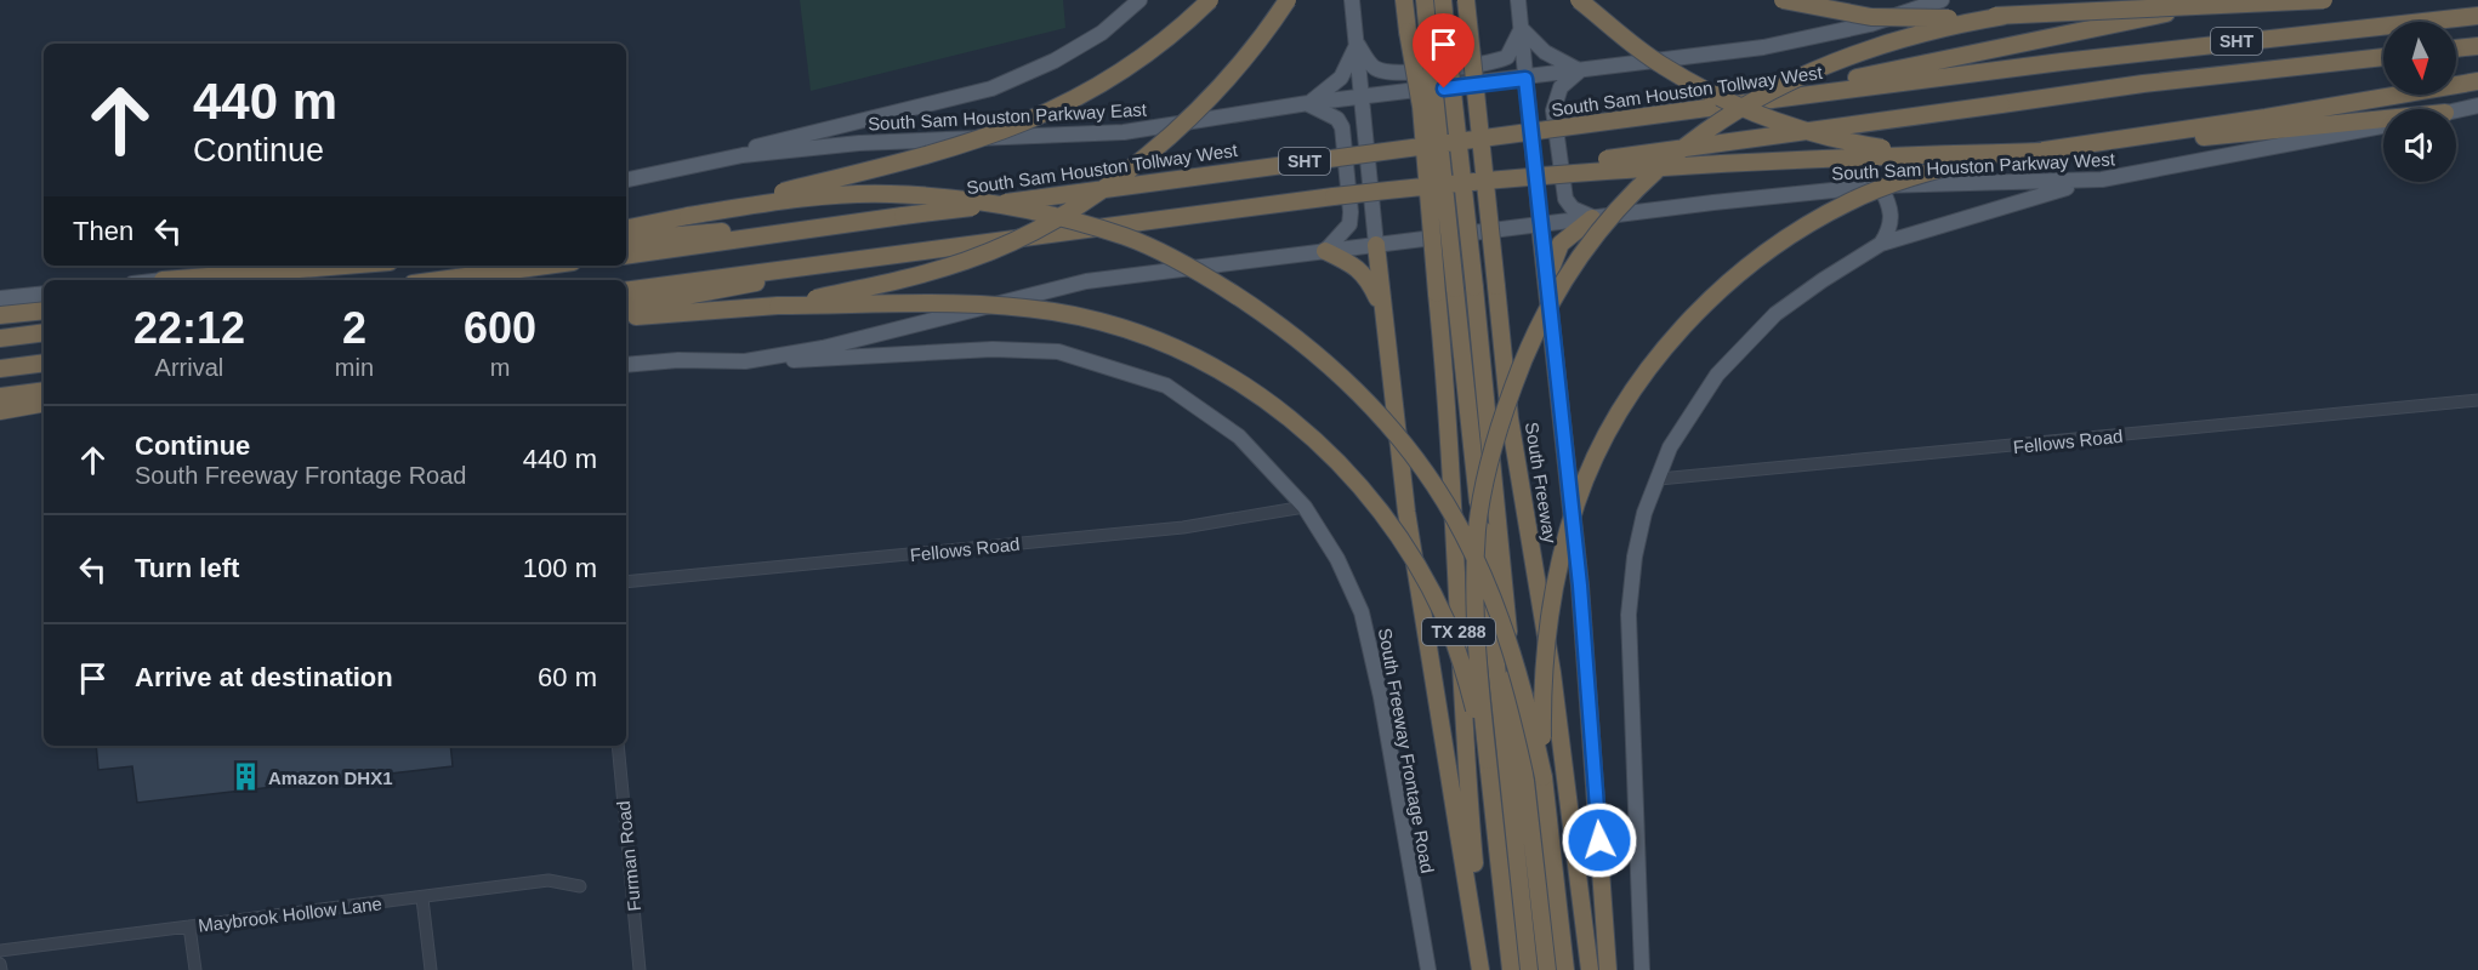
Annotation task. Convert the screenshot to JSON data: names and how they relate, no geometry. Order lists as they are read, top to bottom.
{
  "streets": {
    "highway": [
      "SHT",
      "South Sam Houston Tollway West",
      "South Freeway",
      "TX 288"
    ],
    "main road": ["South Sam Houston Parkway East", "South Sam Houston Parkway West", "South Freeway Frontage Road"],
    "street": ["Fellows Road", "Furman Road", "Maybrook Hollow Lane"]
  },
  "crossings": [
    ["SHT", "South Sam Houston Tollway West"],
    ["Fellows Road", "South Freeway Frontage Road"]
  ],
  "places": {
    "building": ["Amazon DHX1"]
  },
  "north": "bottom",
  "page": {
    "turn": ["440 m", "Continue"],
    "then": "Then",
    "eta": [
      "22:12",
      "Arrival",
      "2",
      "min",
      "600",
      "m"
    ],
    "list": [
      {
        "name": "Continue",
        "note": "South Freeway Frontage Road",
        "value": "440 m"
      },
      {
        "name": "Turn left",
        "value": "100 m"
      },
      {
        "name": "Arrive at destination",
        "value": "60 m"
      }
    ]
  }
}
